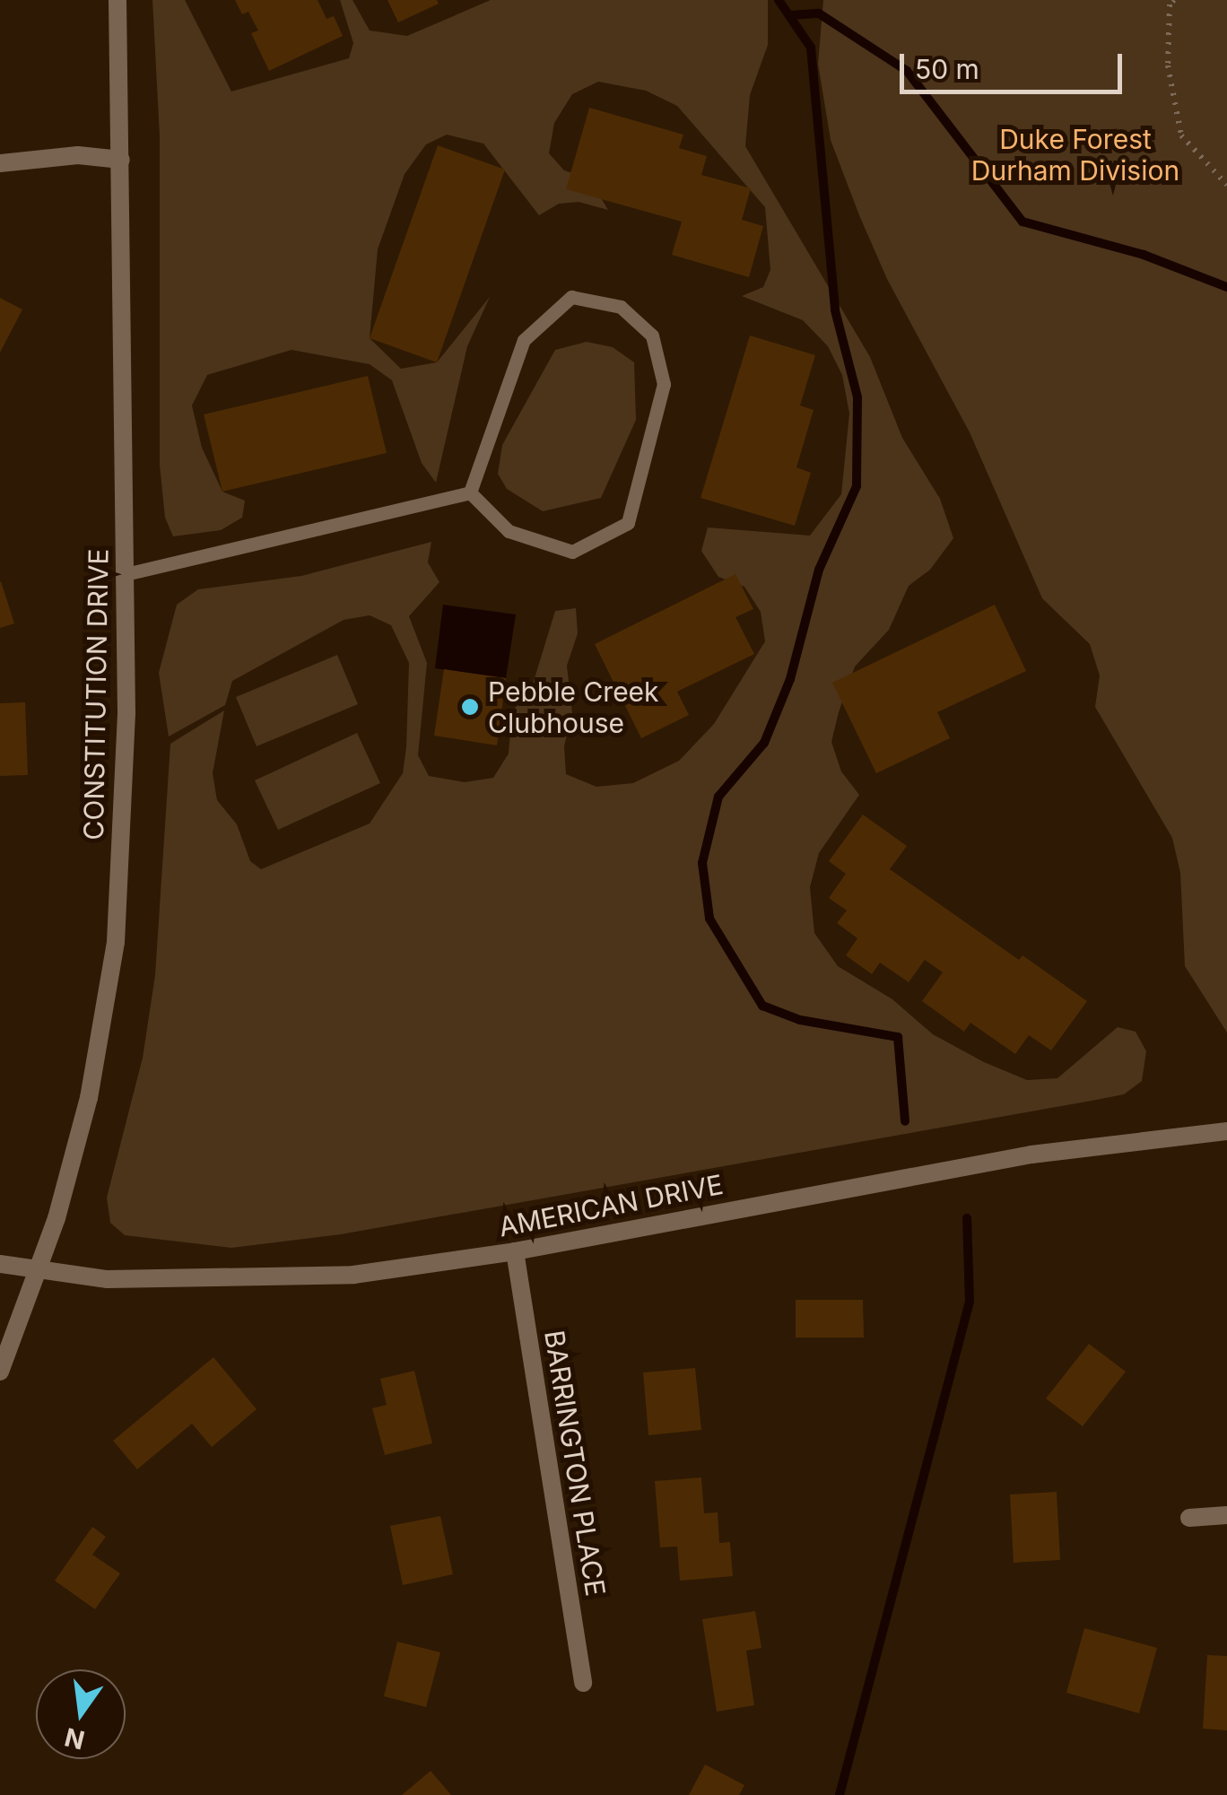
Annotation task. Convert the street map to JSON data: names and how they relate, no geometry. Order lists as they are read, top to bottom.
{
  "streets": {
    "street": ["CONSTITUTION DRIVE", "AMERICAN DRIVE", "BARRINGTON PLACE"]
  },
  "crossings": [
    ["CONSTITUTION DRIVE", "AMERICAN DRIVE"],
    ["AMERICAN DRIVE", "BARRINGTON PLACE"]
  ],
  "parks": ["Duke Forest Durham Division"],
  "places": ["Pebble Creek Clubhouse"],
  "scale_bar": "50 m",
  "north": "bottom"
}
